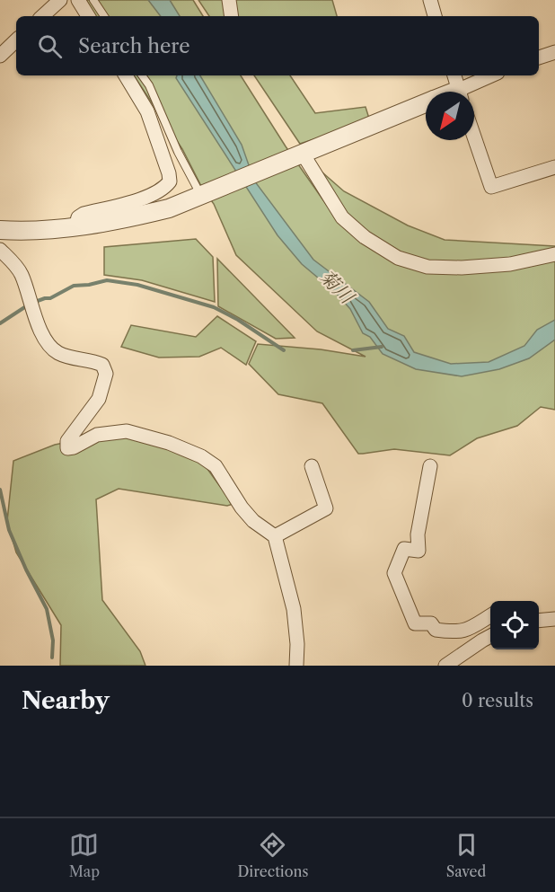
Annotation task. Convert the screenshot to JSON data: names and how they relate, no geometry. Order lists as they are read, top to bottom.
{
  "water": ["菊川"],
  "north": "bottom left",
  "page": {
    "search": "Search here",
    "heading": ["Nearby", "0 results"],
    "nav": ["Map", "Directions", "Saved"]
  }
}
